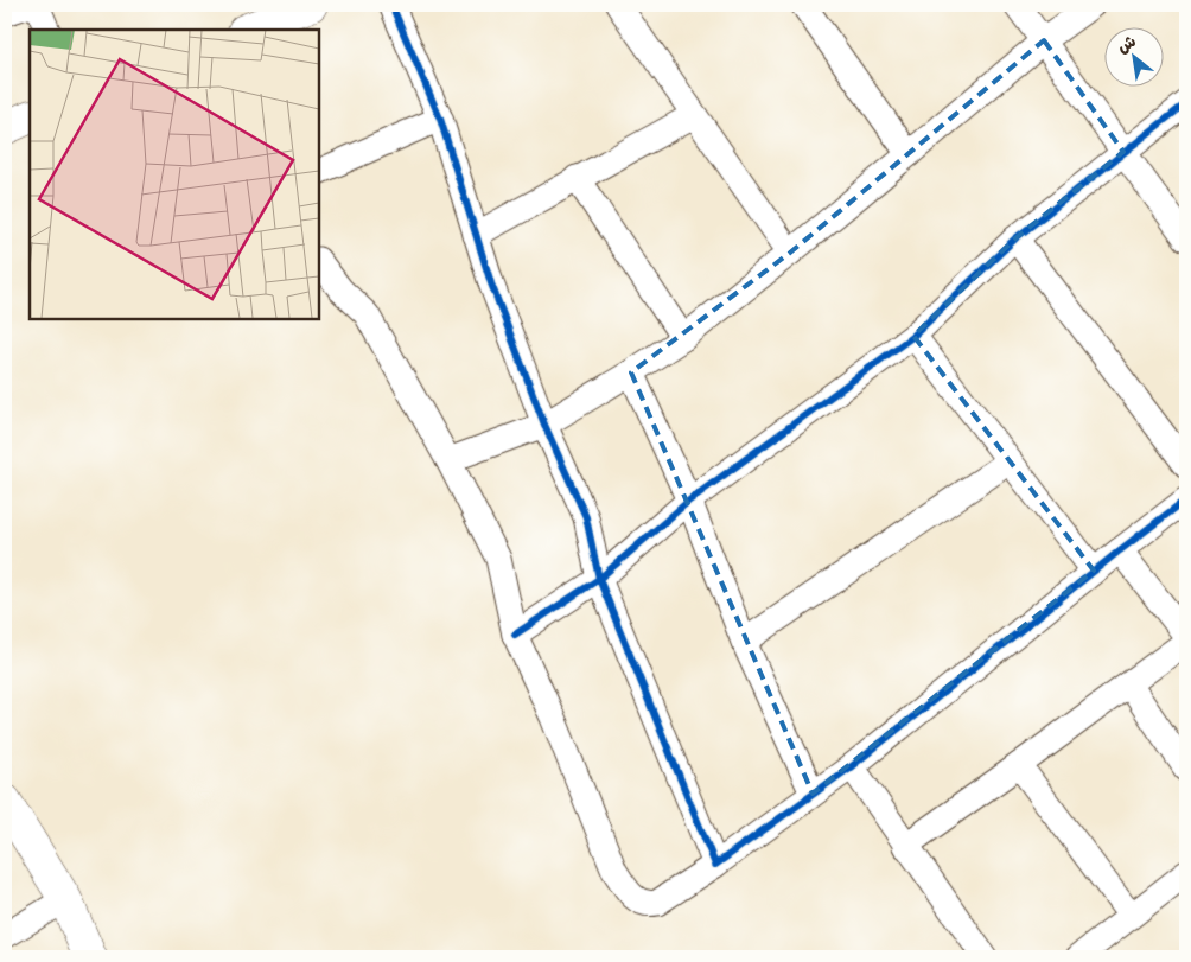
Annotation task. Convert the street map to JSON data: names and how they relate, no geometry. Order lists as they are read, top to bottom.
{
  "north": "top left"
}
